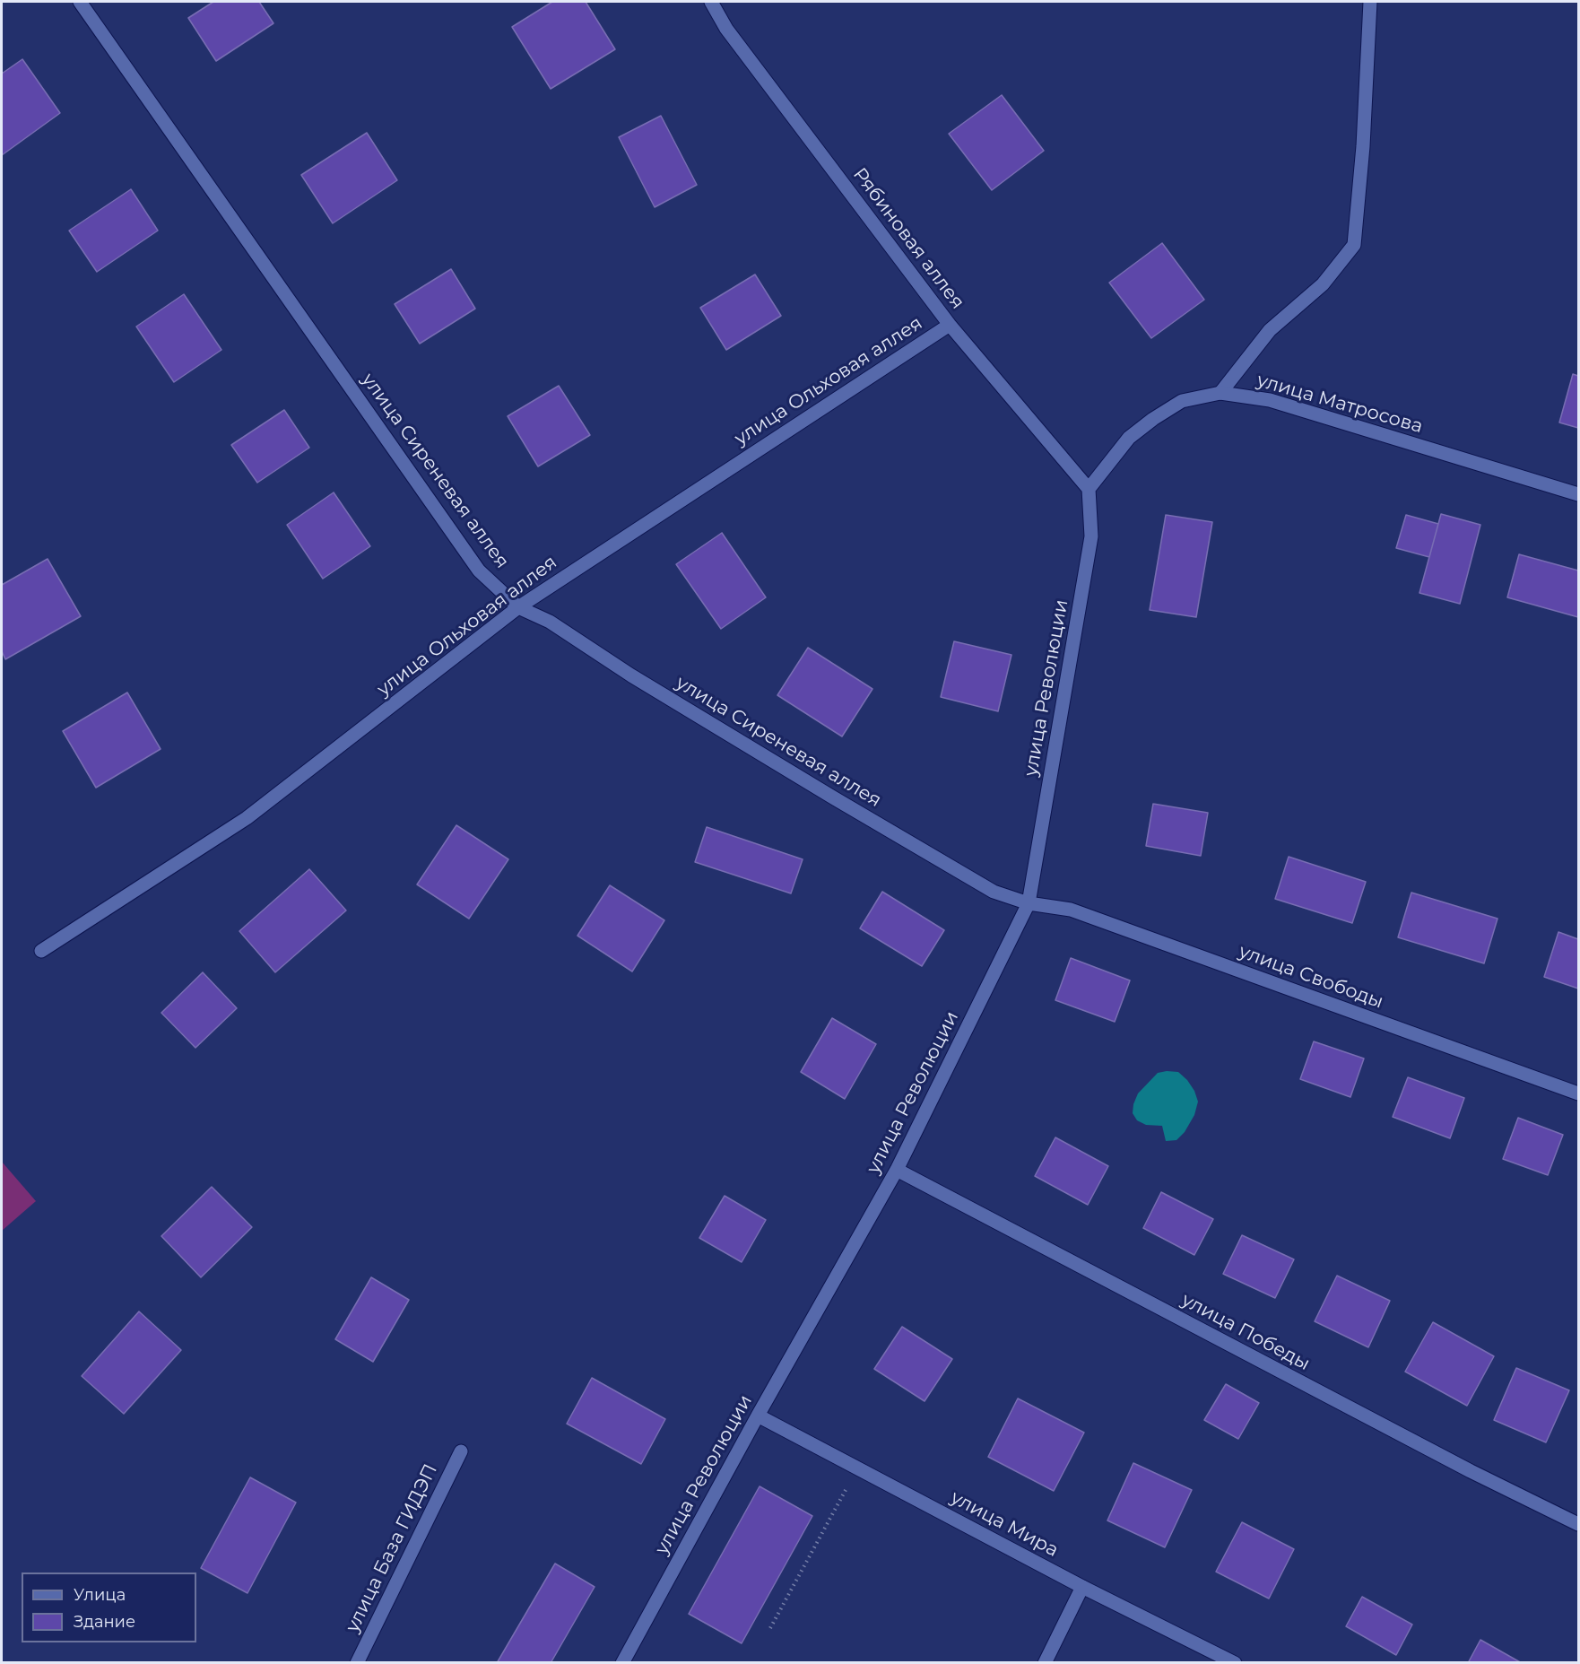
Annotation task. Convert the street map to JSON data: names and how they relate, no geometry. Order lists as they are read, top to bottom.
{
  "streets": {
    "street": [
      "Рябиновая аллея",
      "улица Ольховая аллея",
      "улица Матросова",
      "улица Сиреневая аллея",
      "улица Революции",
      "улица Свободы",
      "улица Победы",
      "улица Мира",
      "улица База ГИДЭП"
    ]
  },
  "crossings": [
    ["Рябиновая аллея", "улица Ольховая аллея"],
    ["Рябиновая аллея", "улица Матросова"],
    ["Рябиновая аллея", "улица Революции"],
    ["улица Ольховая аллея", "улица Сиреневая аллея"],
    ["улица Матросова", "улица Революции"],
    ["улица Сиреневая аллея", "улица Революции"],
    ["улица Сиреневая аллея", "улица Свободы"],
    ["улица Революции", "улица Свободы"],
    ["улица Революции", "улица Победы"],
    ["улица Революции", "улица Мира"]
  ],
  "legend": ["Улица", "Здание"]
}
